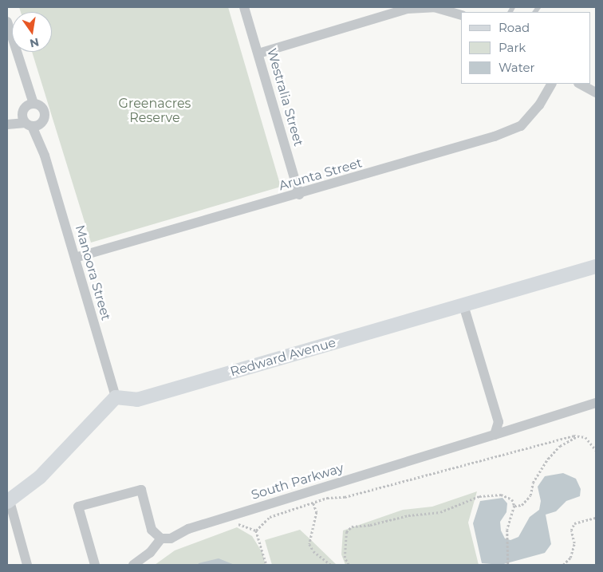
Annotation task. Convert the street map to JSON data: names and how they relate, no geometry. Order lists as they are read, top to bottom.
{
  "streets": {
    "street": [
      "Westralia Street",
      "Arunta Street",
      "Manoora Street",
      "Redward Avenue",
      "South Parkway"
    ]
  },
  "crossings": [
    ["Westralia Street", "Arunta Street"],
    ["Arunta Street", "Manoora Street"],
    ["Manoora Street", "Redward Avenue"]
  ],
  "parks": ["Greenacres Reserve"],
  "legend": ["Road", "Park", "Water"],
  "north": "bottom"
}
